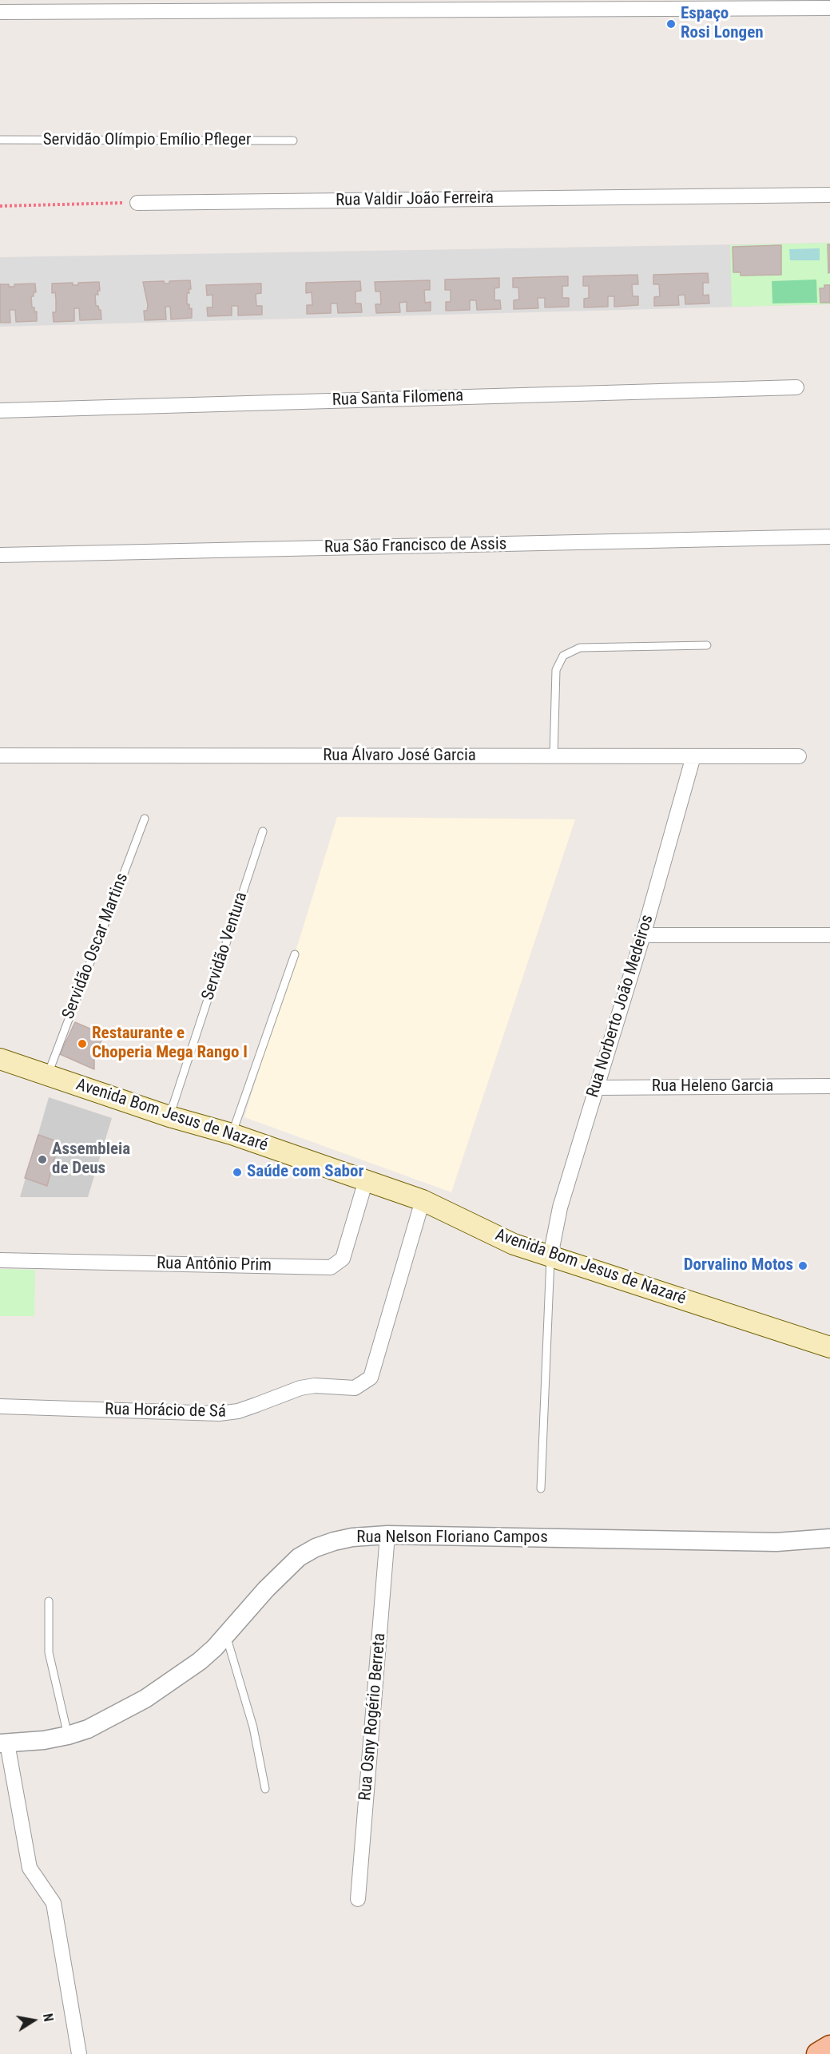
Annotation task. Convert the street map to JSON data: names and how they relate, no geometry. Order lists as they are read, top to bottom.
{
  "streets": {
    "main road": ["Avenida Bom Jesus de Nazaré"],
    "street": [
      "Rua Valdir João Ferreira",
      "Rua Santa Filomena",
      "Rua São Francisco de Assis",
      "Rua Álvaro José Garcia",
      "Rua Norberto João Medeiros",
      "Rua Heleno Garcia",
      "Rua Antônio Prim",
      "Rua Horácio de Sá",
      "Rua Nelson Floriano Campos",
      "Rua Osny Rogério Berreta"
    ],
    "lane": ["Servidão Olímpio Emílio Pfleger", "Servidão Oscar Martins", "Servidão Ventura"]
  },
  "crossings": [
    ["Rua Álvaro José Garcia", "Rua Norberto João Medeiros"],
    ["Servidão Oscar Martins", "Avenida Bom Jesus de Nazaré"],
    ["Servidão Ventura", "Avenida Bom Jesus de Nazaré"],
    ["Rua Norberto João Medeiros", "Rua Heleno Garcia"],
    ["Rua Norberto João Medeiros", "Avenida Bom Jesus de Nazaré"],
    ["Avenida Bom Jesus de Nazaré", "Rua Antônio Prim"],
    ["Avenida Bom Jesus de Nazaré", "Rua Horácio de Sá"],
    ["Rua Nelson Floriano Campos", "Rua Osny Rogério Berreta"]
  ],
  "places": [
    "Espaço Rosi Longen",
    "Restaurante e Choperia Mega Rango I",
    "Assembleia de Deus",
    "Saúde com Sabor",
    "Dorvalino Motos"
  ],
  "north": "right"
}
